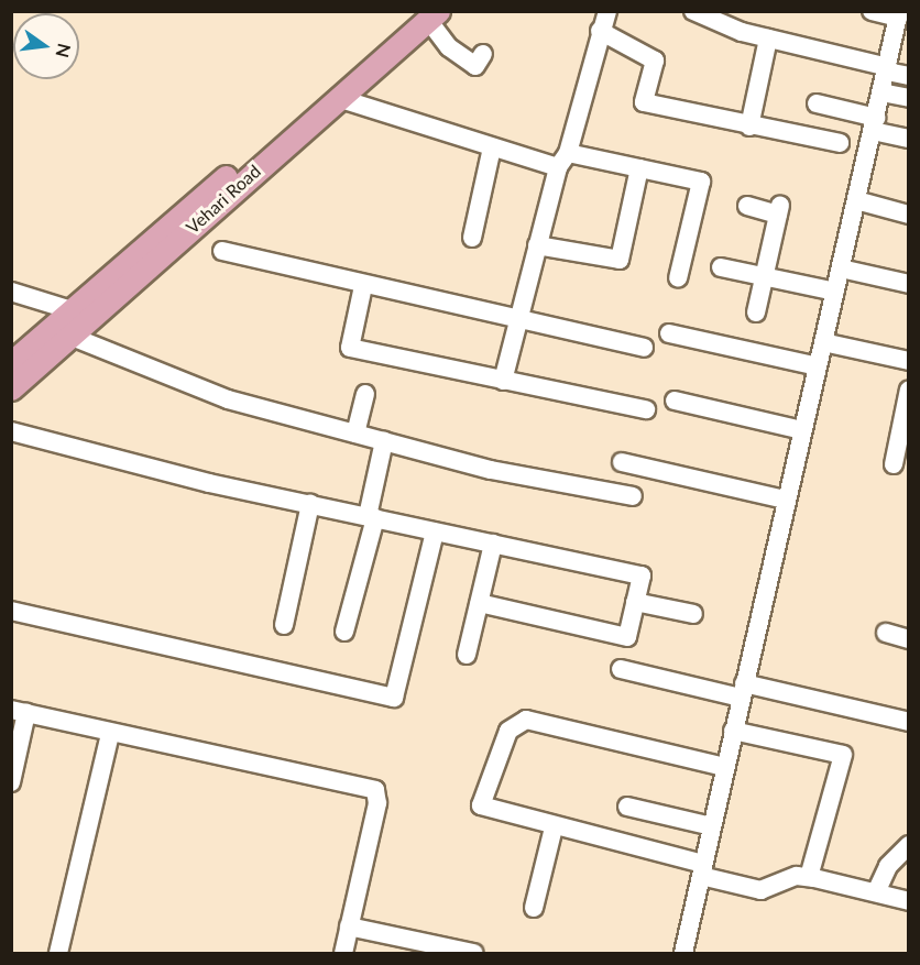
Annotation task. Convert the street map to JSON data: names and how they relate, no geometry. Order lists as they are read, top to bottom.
{
  "streets": {
    "main road": ["Vehari Road"]
  },
  "north": "right"
}
